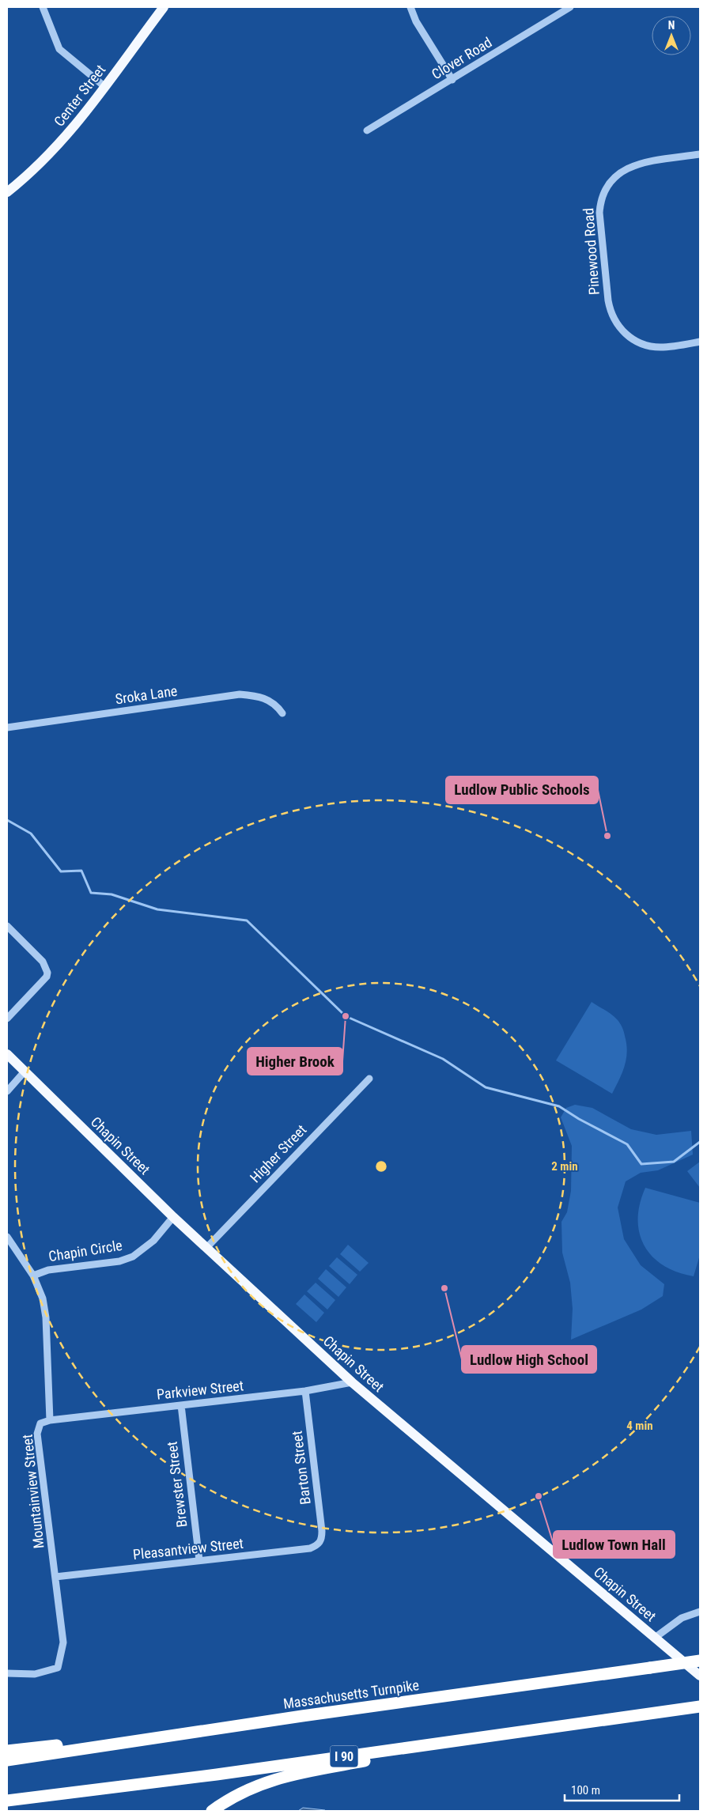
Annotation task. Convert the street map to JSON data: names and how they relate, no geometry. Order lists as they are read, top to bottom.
{
  "streets": {
    "highway": ["Massachusetts Turnpike", "I 90"],
    "main road": ["Center Street", "Chapin Street"],
    "street": [
      "Clover Road",
      "Pinewood Road",
      "Sroka Lane",
      "Higher Street",
      "Chapin Circle",
      "Parkview Street",
      "Barton Street",
      "Brewster Street",
      "Mountainview Street",
      "Pleasantview Street"
    ]
  },
  "crossings": [
    ["Chapin Street", "Higher Street"],
    ["Chapin Street", "Chapin Circle"],
    ["Chapin Street", "Parkview Street"],
    ["Chapin Circle", "Mountainview Street"],
    ["Parkview Street", "Barton Street"],
    ["Parkview Street", "Brewster Street"],
    ["Parkview Street", "Mountainview Street"],
    ["Barton Street", "Pleasantview Street"],
    ["Brewster Street", "Pleasantview Street"],
    ["Mountainview Street", "Pleasantview Street"]
  ],
  "places": [
    "Ludlow Public Schools",
    "Higher Brook",
    "Ludlow High School",
    "Ludlow Town Hall"
  ],
  "scale_bar": "100 m",
  "north": "top",
  "rings": ["2 min", "4 min"]
}
